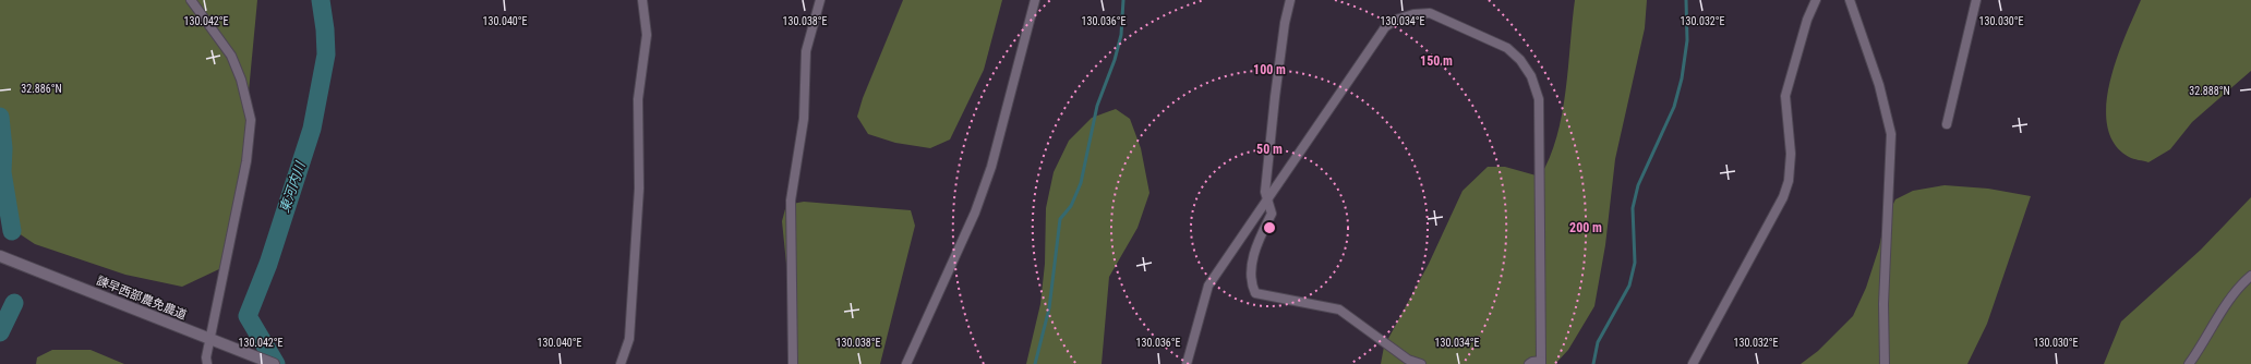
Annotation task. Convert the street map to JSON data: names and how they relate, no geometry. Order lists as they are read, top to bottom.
{
  "streets": {
    "street": ["諫早西部農免農道"]
  },
  "water": ["東河内川"],
  "coordinates": [
    "130.042°E",
    "130.040°E",
    "130.038°E",
    "130.036°E",
    "130.034°E",
    "130.032°E",
    "130.030°E",
    "32.886°N",
    "32.888°N"
  ],
  "rings": [
    "150 m",
    "100 m",
    "50 m",
    "200 m"
  ]
}
